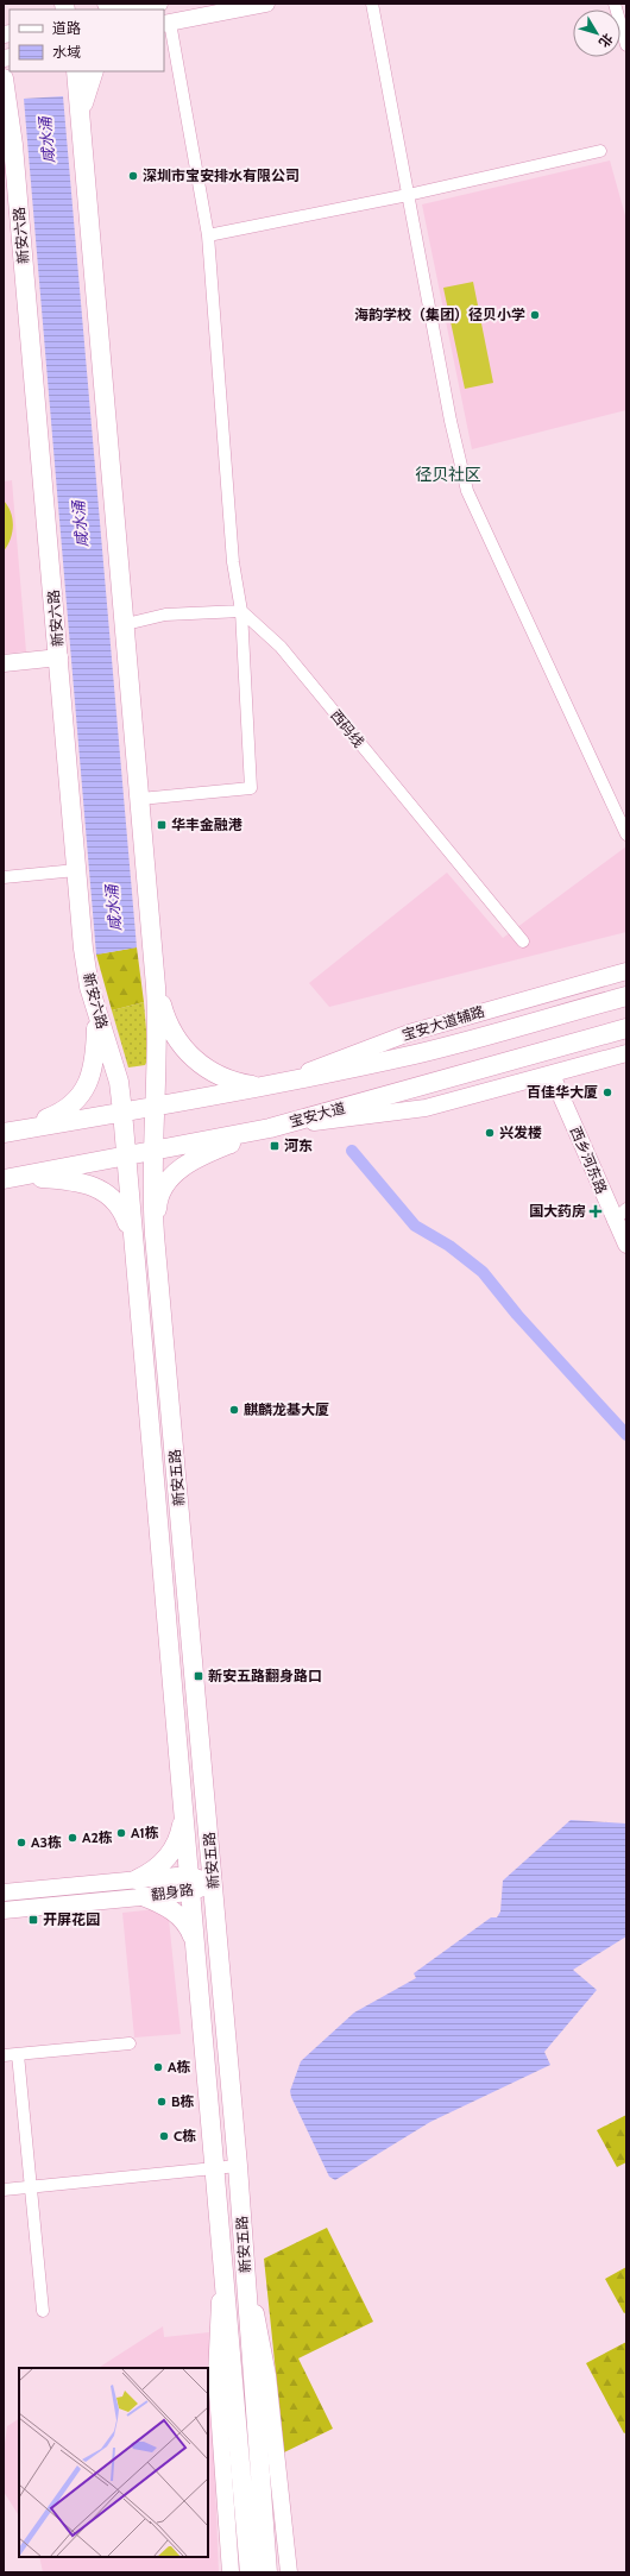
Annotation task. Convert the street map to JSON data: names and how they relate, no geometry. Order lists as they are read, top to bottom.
{
  "streets": {
    "main road": [
      "新安六路",
      "宝安大道辅路",
      "宝安大道",
      "西乡河东路",
      "新安五路",
      "翻身路"
    ],
    "street": ["西码线"]
  },
  "crossings": [
    ["新安六路", "宝安大道"],
    ["新安六路", "新安五路"],
    ["宝安大道", "新安五路"],
    ["新安五路", "翻身路"]
  ],
  "districts": ["径贝社区"],
  "water": ["咸水涌"],
  "places": {
    "other": [
      "深圳市宝安排水有限公司",
      "海韵学校（集团）径贝小学",
      "百佳华大厦",
      "兴发楼",
      "麒麟龙基大厦",
      "A1栋",
      "A2栋",
      "A3栋",
      "A栋",
      "B栋",
      "C栋"
    ],
    "transit": [
      "华丰金融港",
      "河东",
      "新安五路翻身路口",
      "开屏花园"
    ],
    "health": ["国大药房"]
  },
  "legend": ["道路", "水域"],
  "north": "bottom right"
}
